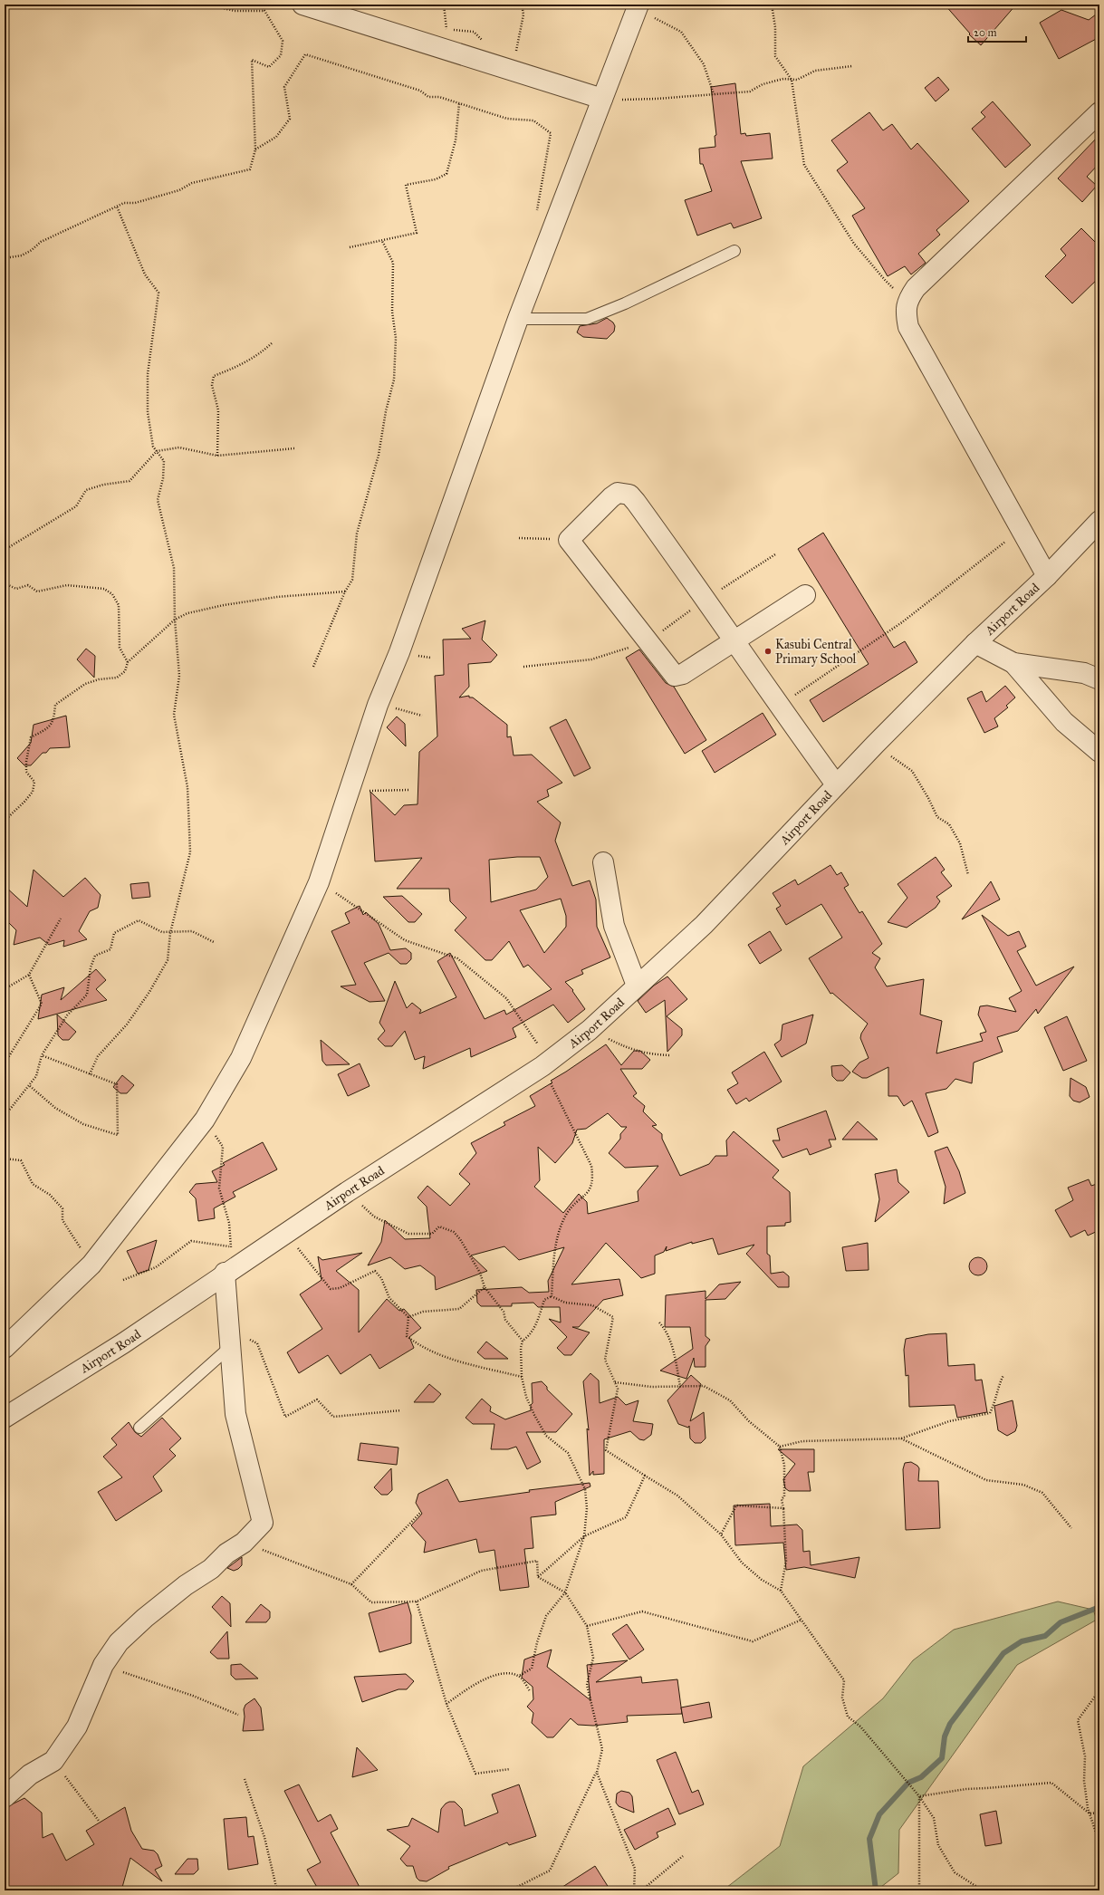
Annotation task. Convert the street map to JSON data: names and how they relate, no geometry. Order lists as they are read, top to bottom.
{
  "streets": {
    "street": ["Airport Road"]
  },
  "places": ["Kasubi Central Primary School"],
  "scale_bar": "20 m"
}
